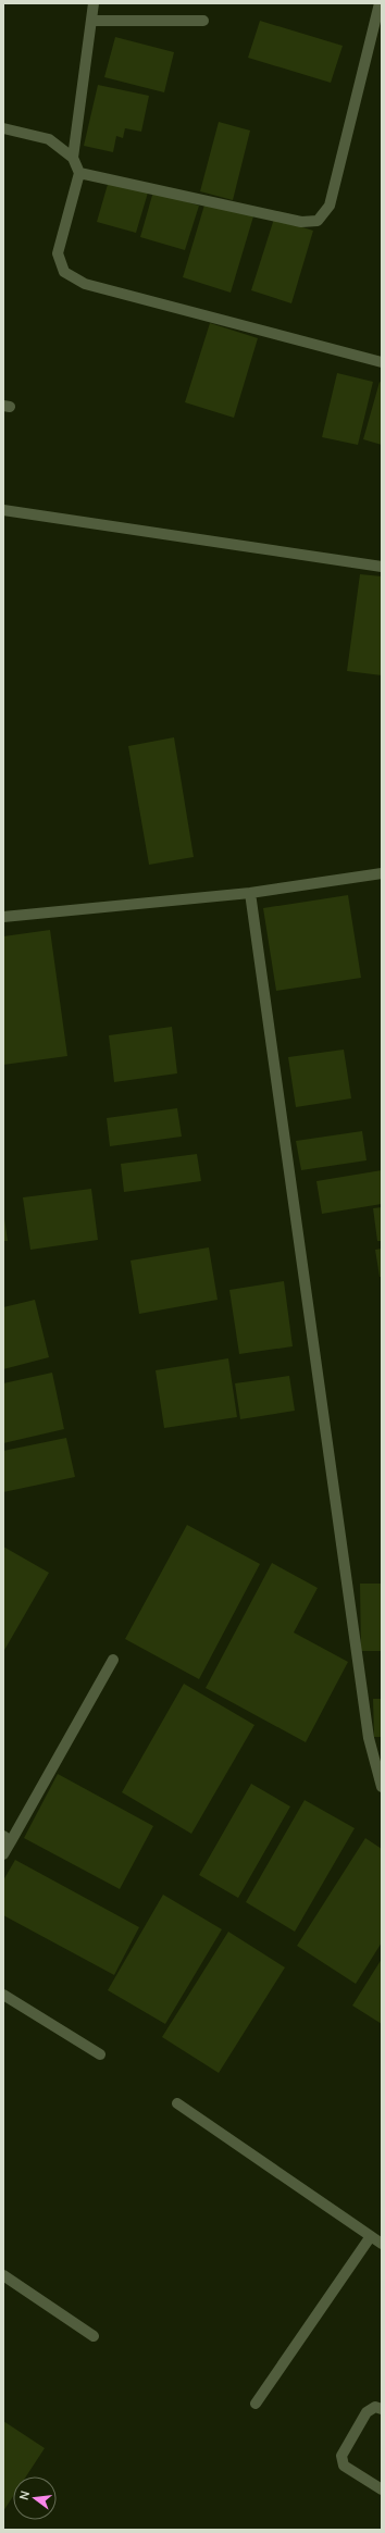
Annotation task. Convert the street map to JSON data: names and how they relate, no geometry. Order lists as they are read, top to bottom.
{
  "north": "left"
}
